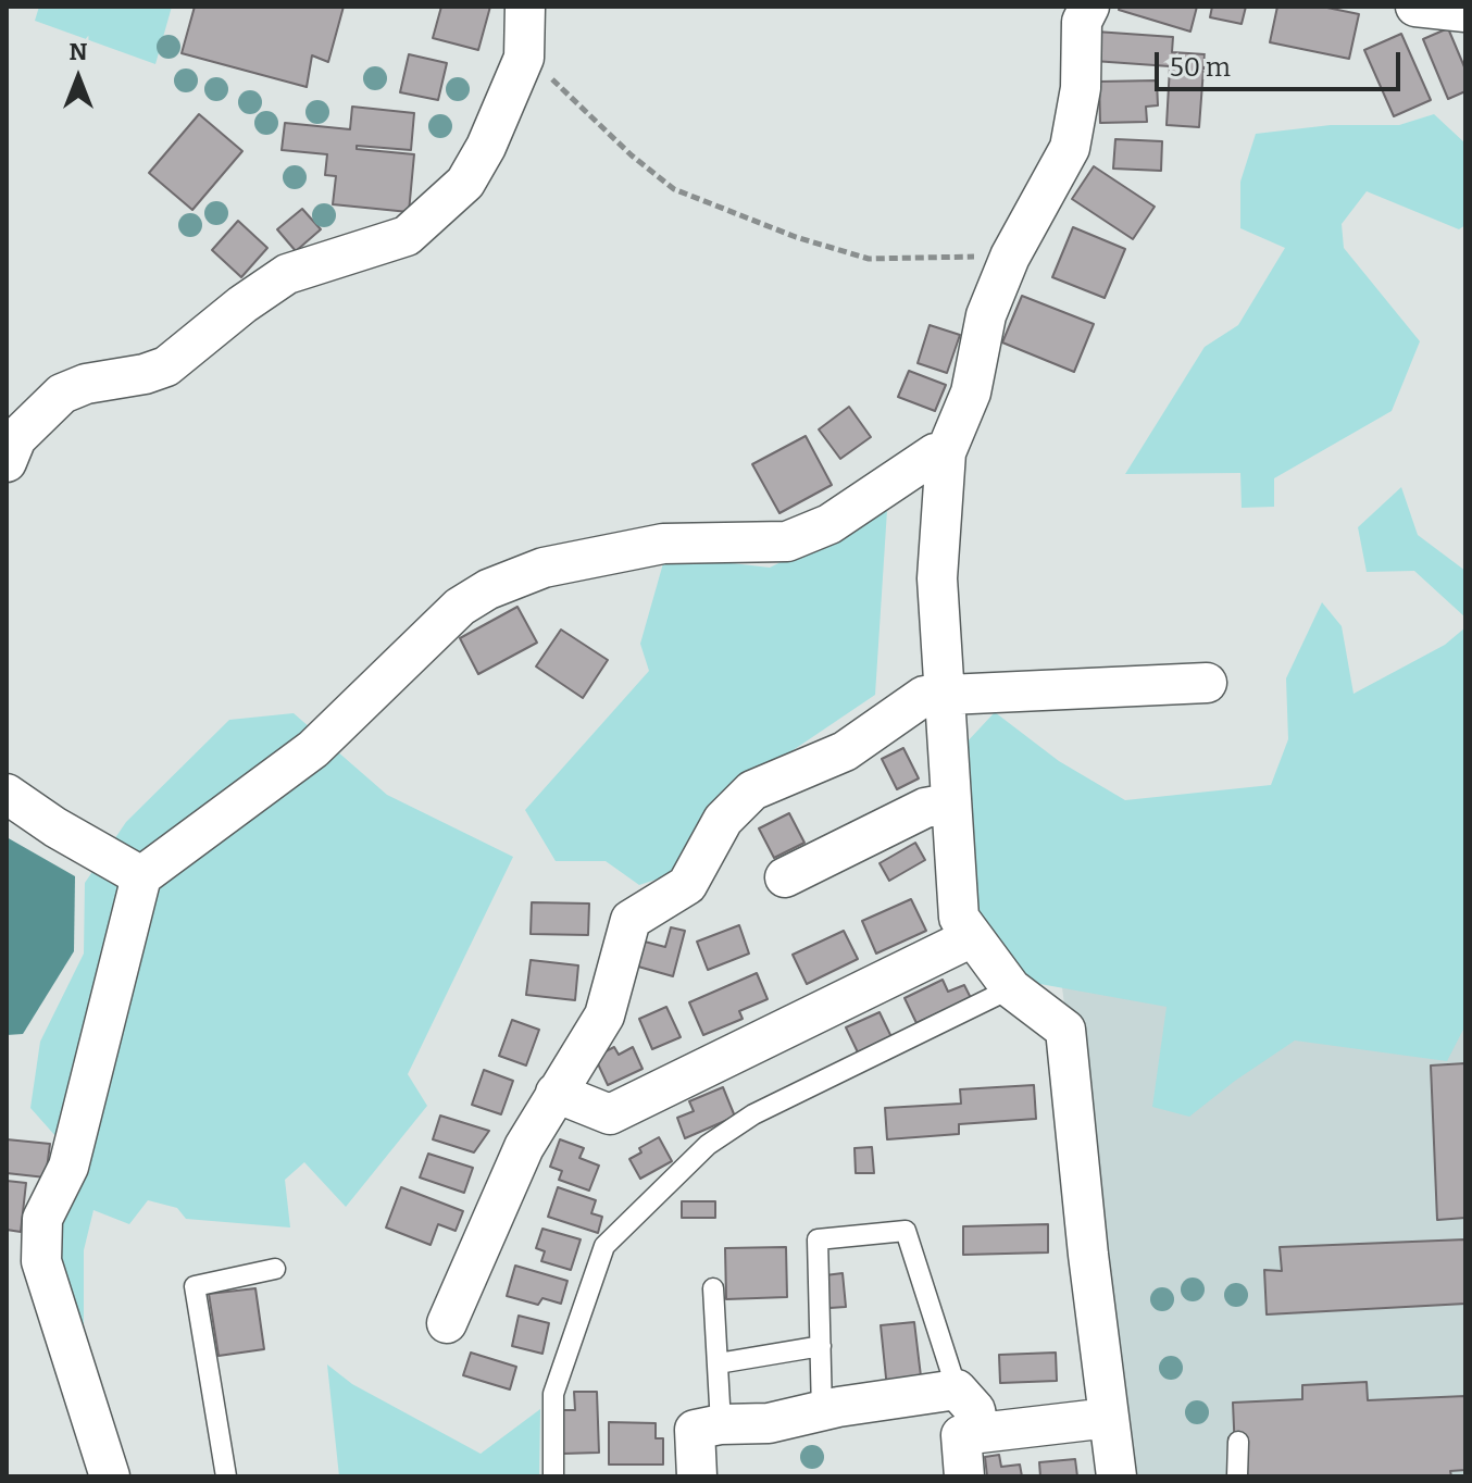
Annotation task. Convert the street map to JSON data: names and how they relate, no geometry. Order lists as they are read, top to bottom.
{
  "scale_bar": "50 m",
  "north": "top"
}
